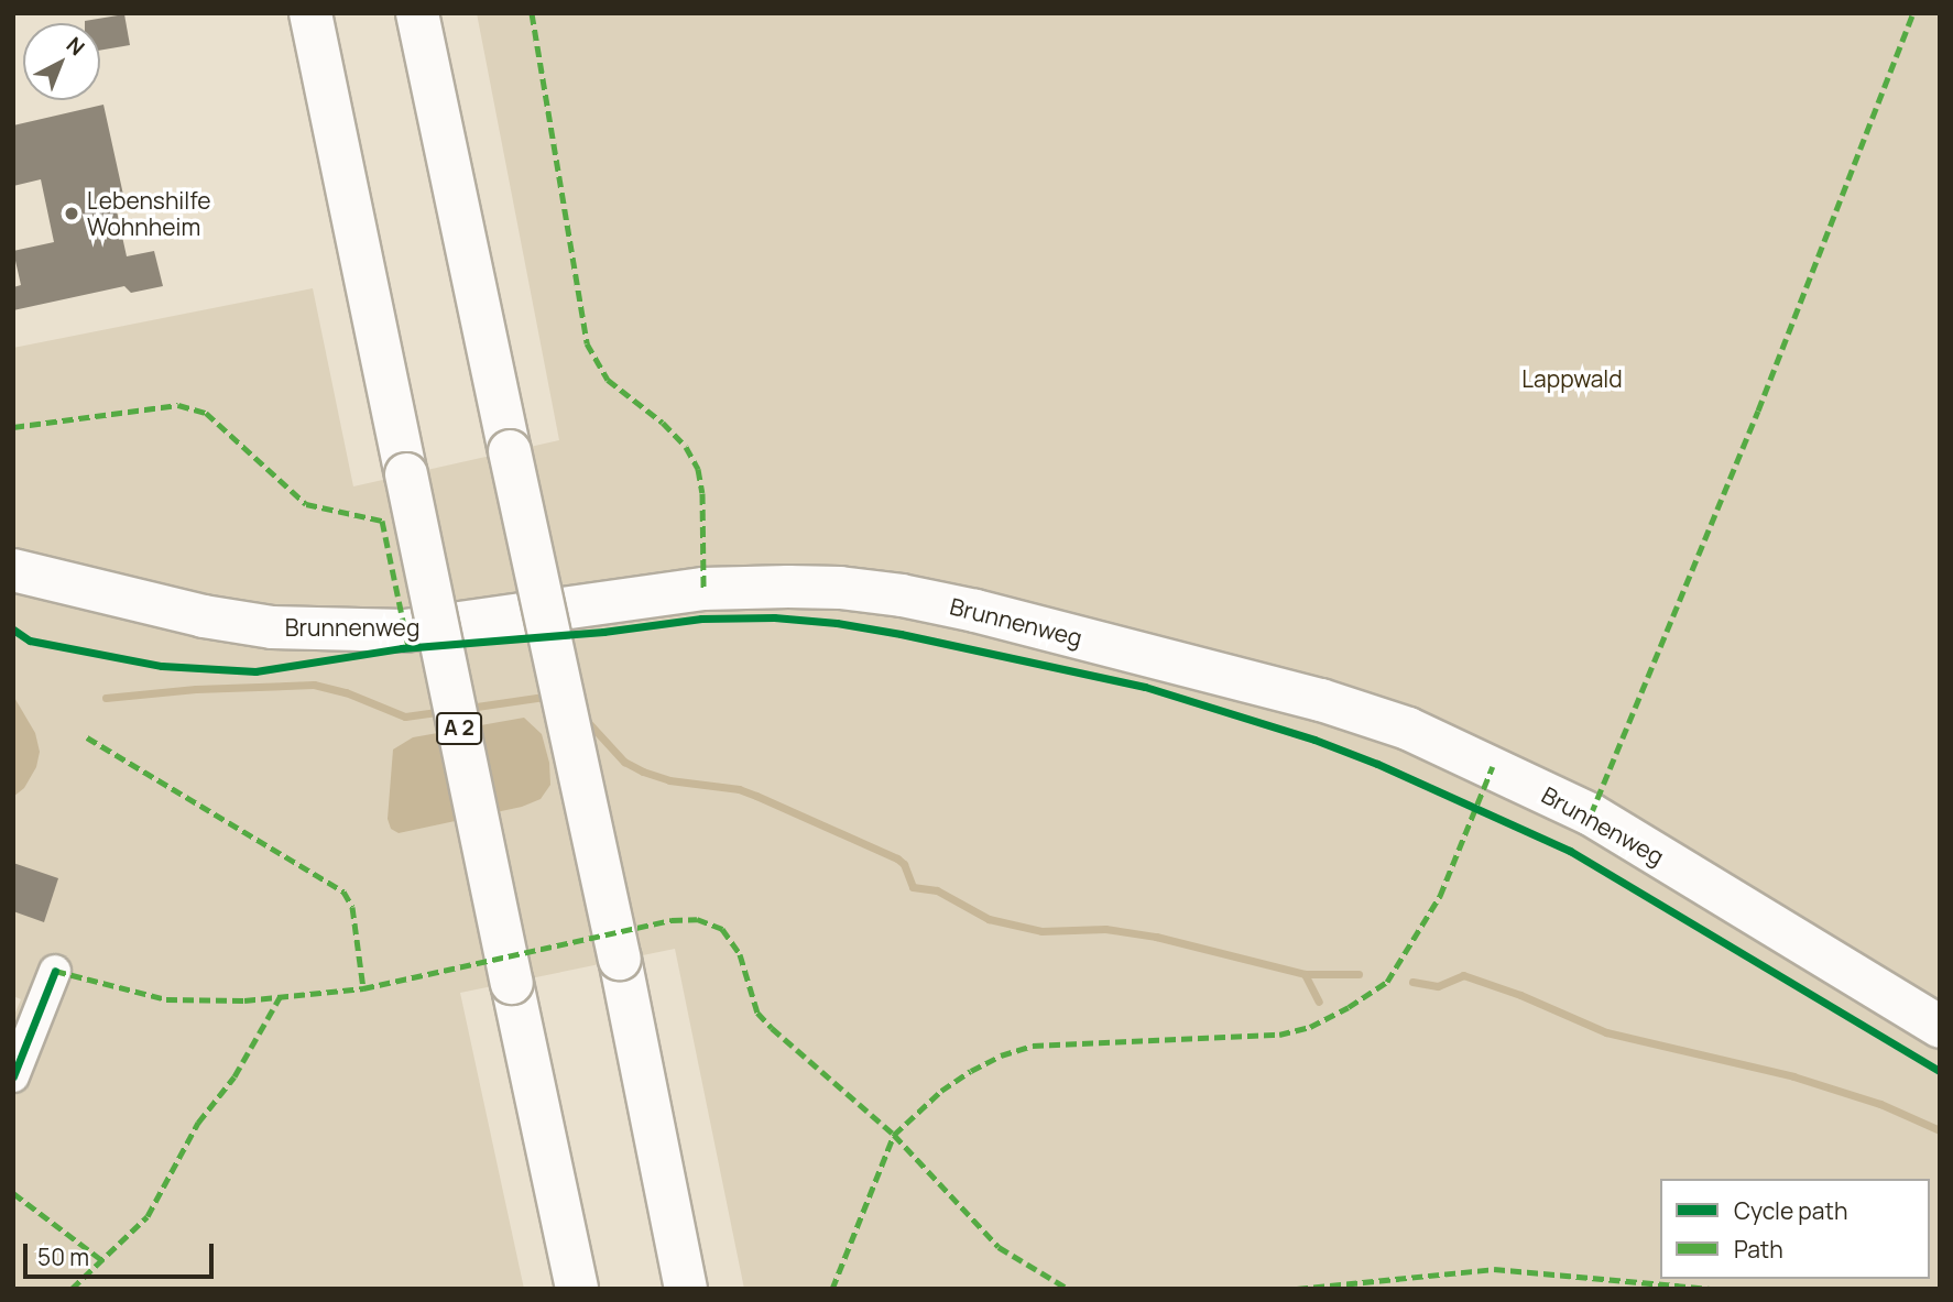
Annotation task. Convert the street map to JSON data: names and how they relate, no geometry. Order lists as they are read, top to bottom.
{
  "streets": {
    "main road": ["Brunnenweg", "A 2"]
  },
  "parks": ["Lappwald"],
  "places": ["Lebenshilfe Wohnheim"],
  "legend": ["Cycle path", "Path"],
  "scale_bar": "50 m",
  "north": "top right"
}
